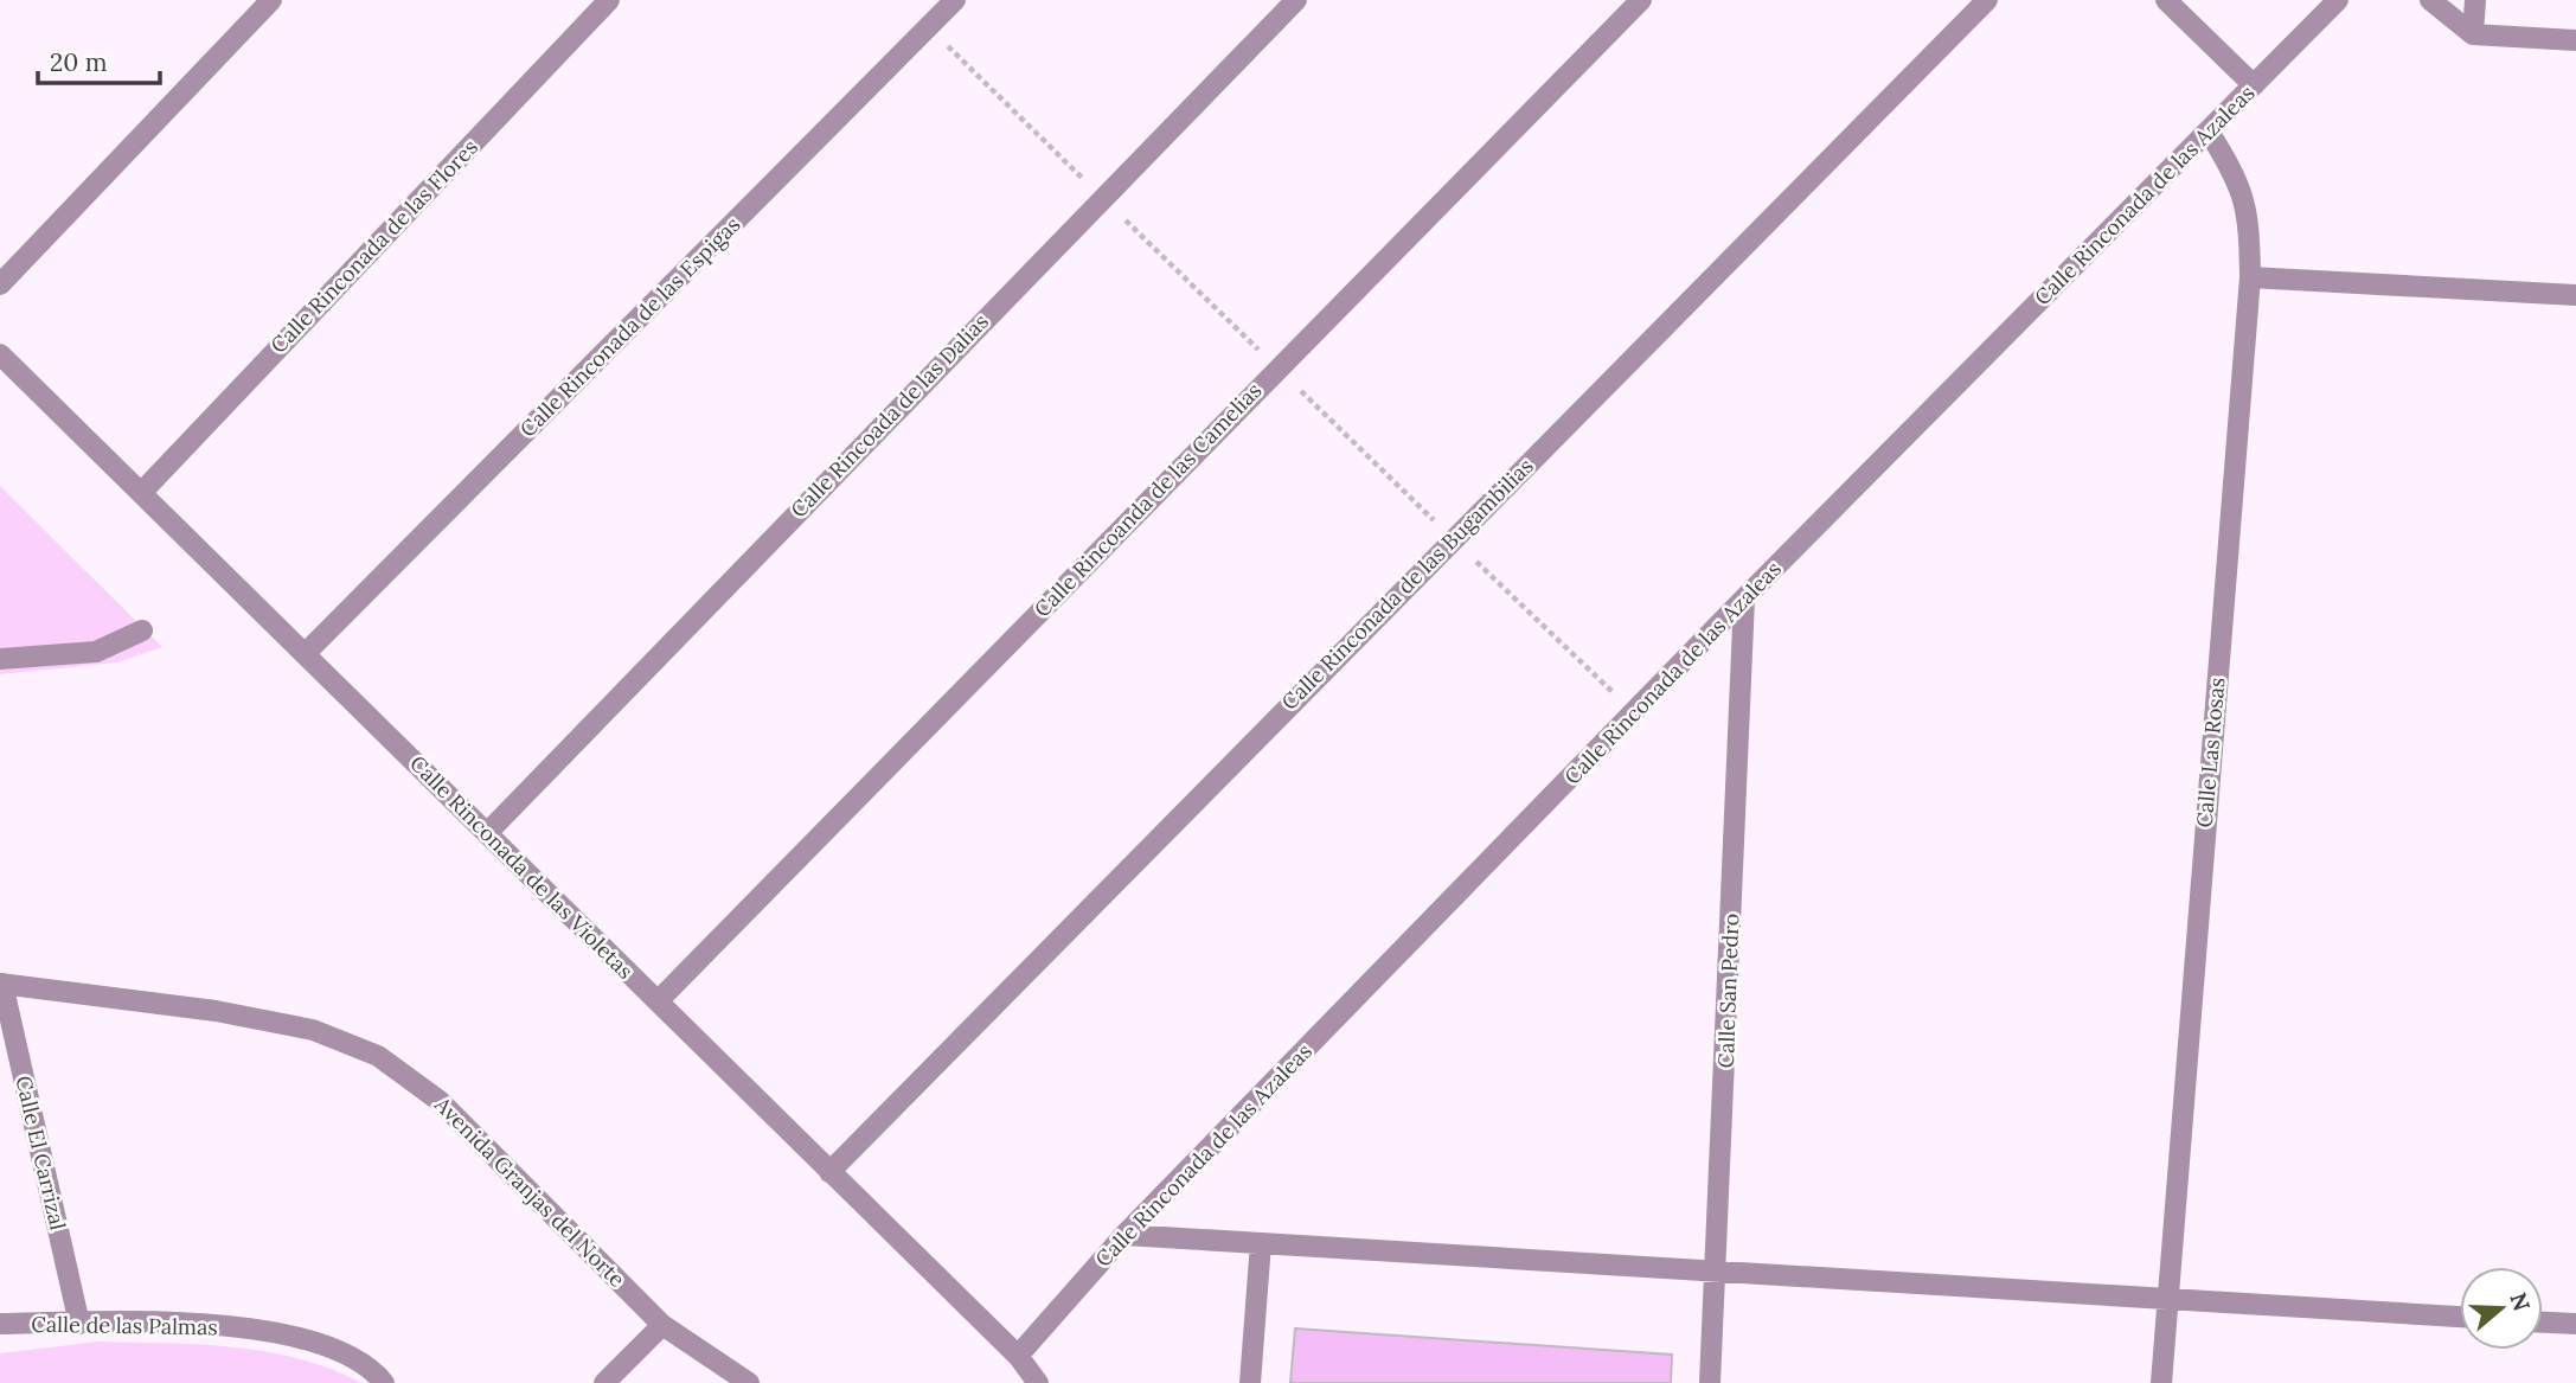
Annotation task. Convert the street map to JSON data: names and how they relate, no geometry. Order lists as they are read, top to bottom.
{
  "streets": {
    "street": [
      "Calle Rinconada de las Azaleas",
      "Calle Rinconada de las Flores",
      "Calle Rinconada de las Espigas",
      "Calle Rincoada de las Dalias",
      "Calle Rincoanda de las Camelias",
      "Calle Rinconada de las Bugambilias",
      "Calle Las Rosas",
      "Calle Rinconada de las Violetas",
      "Calle San Pedro",
      "Calle El Carrizal",
      "Avenida Granjas del Norte",
      "Calle de las Palmas"
    ]
  },
  "crossings": [
    ["Calle Rinconada de las Azaleas", "Calle Las Rosas"],
    ["Calle Rinconada de las Azaleas", "Calle Rinconada de las Violetas"],
    ["Calle Rinconada de las Azaleas", "Calle San Pedro"],
    ["Calle Rinconada de las Flores", "Calle Rinconada de las Violetas"],
    ["Calle Rinconada de las Espigas", "Calle Rinconada de las Violetas"],
    ["Calle Rincoada de las Dalias", "Calle Rinconada de las Violetas"],
    ["Calle Rincoanda de las Camelias", "Calle Rinconada de las Violetas"],
    ["Calle Rinconada de las Bugambilias", "Calle Rinconada de las Violetas"],
    ["Calle El Carrizal", "Avenida Granjas del Norte"],
    ["Calle El Carrizal", "Calle de las Palmas"]
  ],
  "scale_bar": "20 m",
  "north": "right"
}
